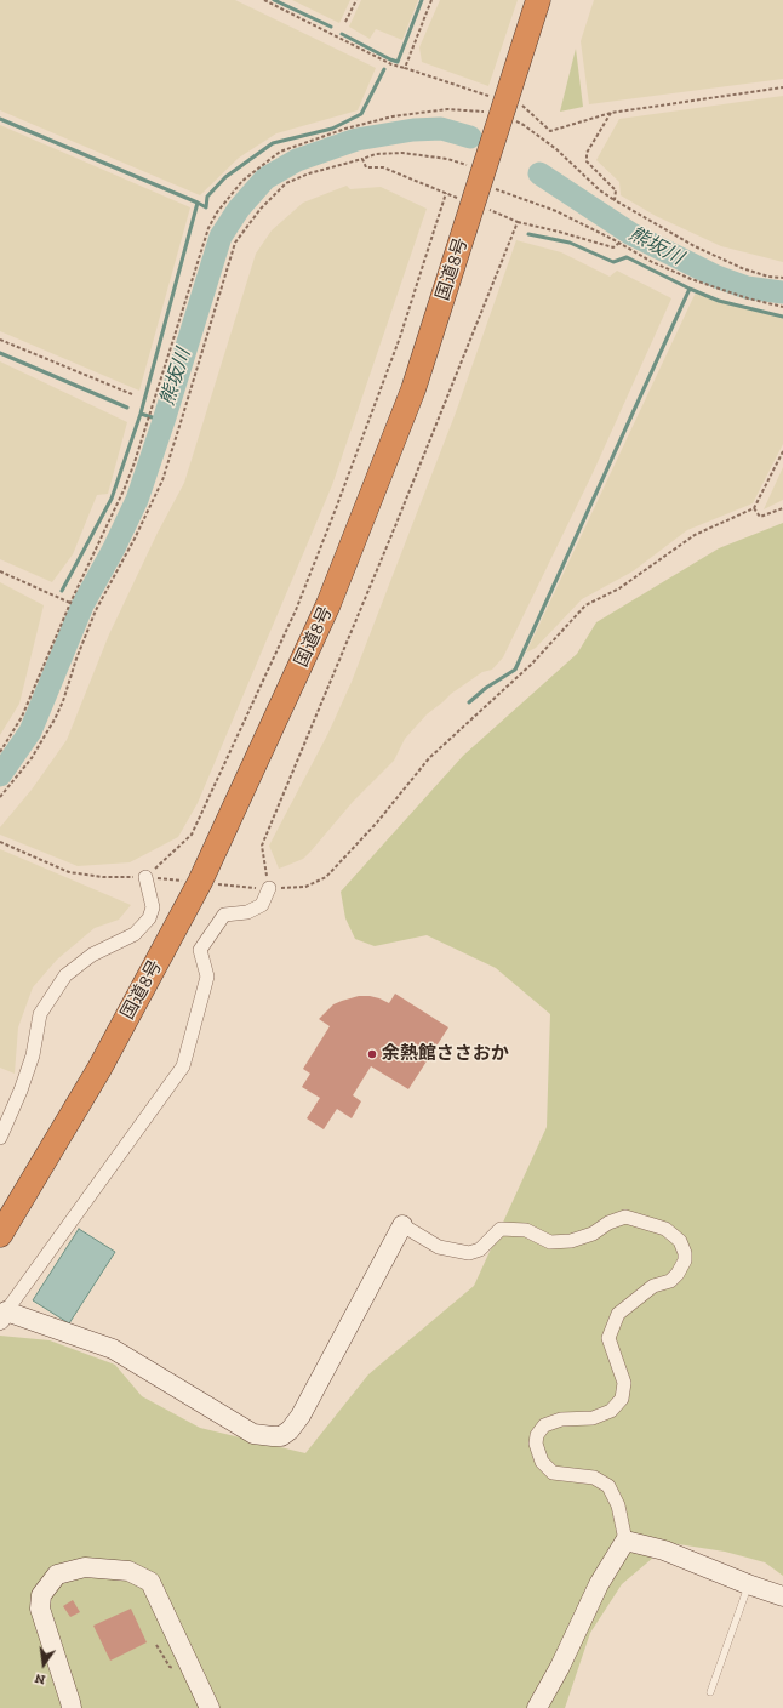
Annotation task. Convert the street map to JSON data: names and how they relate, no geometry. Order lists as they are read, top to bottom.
{
  "streets": {
    "highway": ["国道8号"]
  },
  "water": ["熊坂川"],
  "places": ["余熱館ささおか"],
  "north": "bottom"
}
